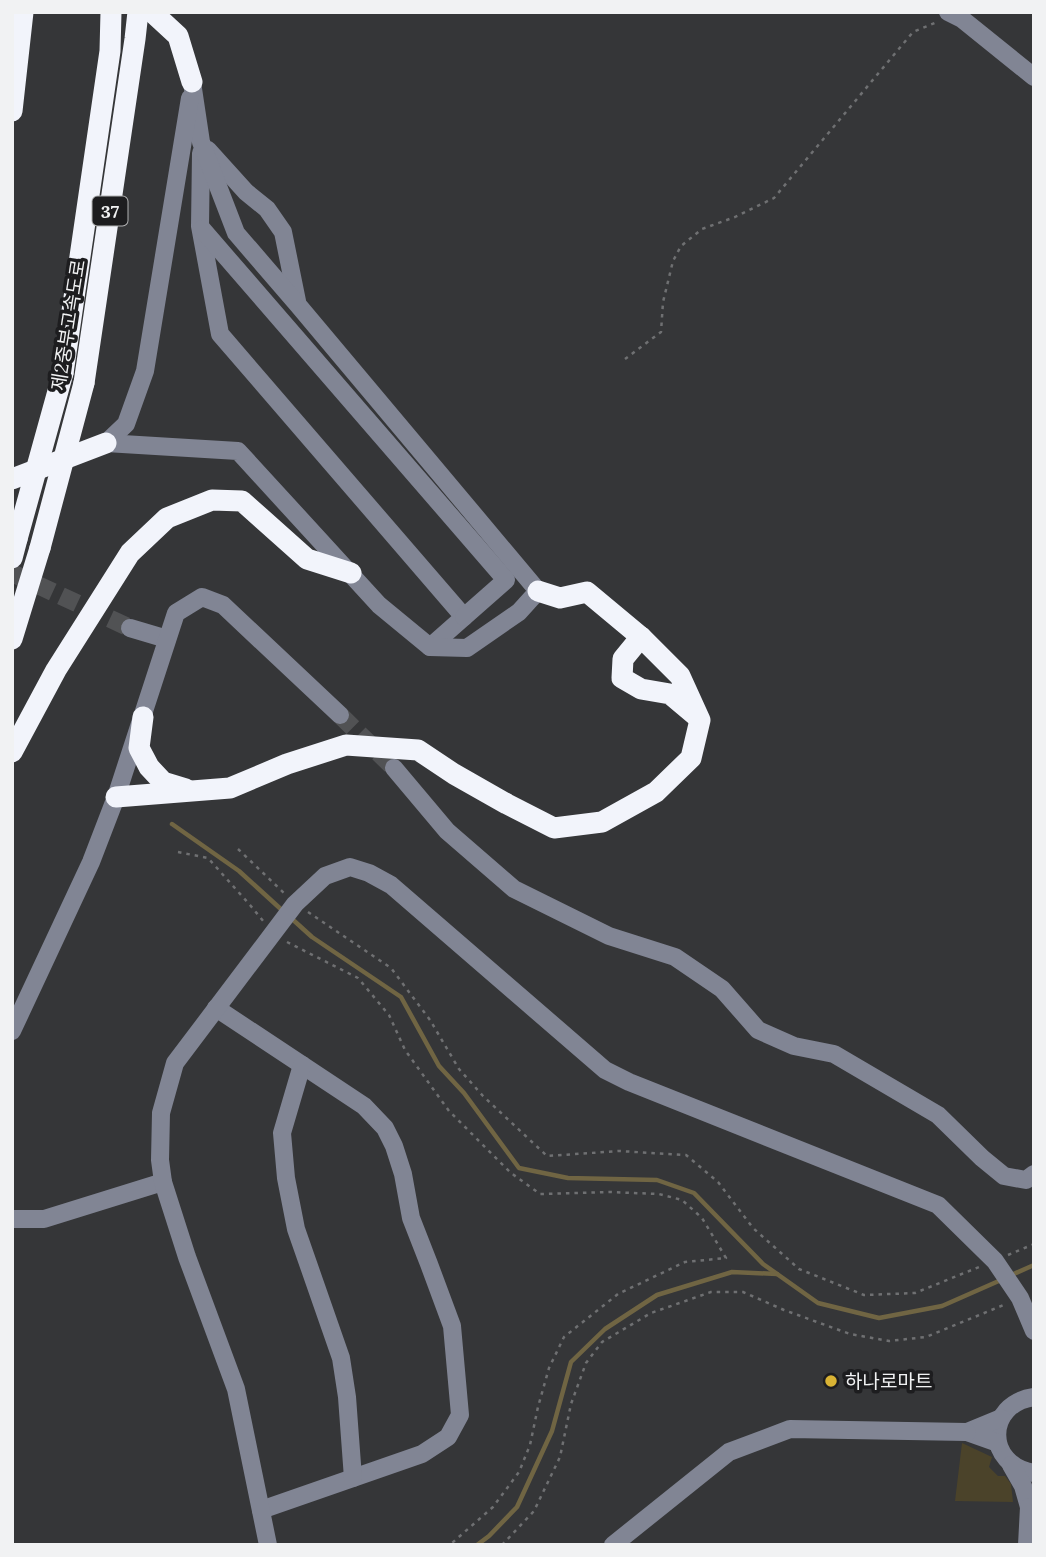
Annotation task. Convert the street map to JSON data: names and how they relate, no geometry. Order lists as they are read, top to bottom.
{
  "streets": {
    "highway": ["37", "제2중부고속도로"]
  },
  "places": ["하나로마트"]
}
